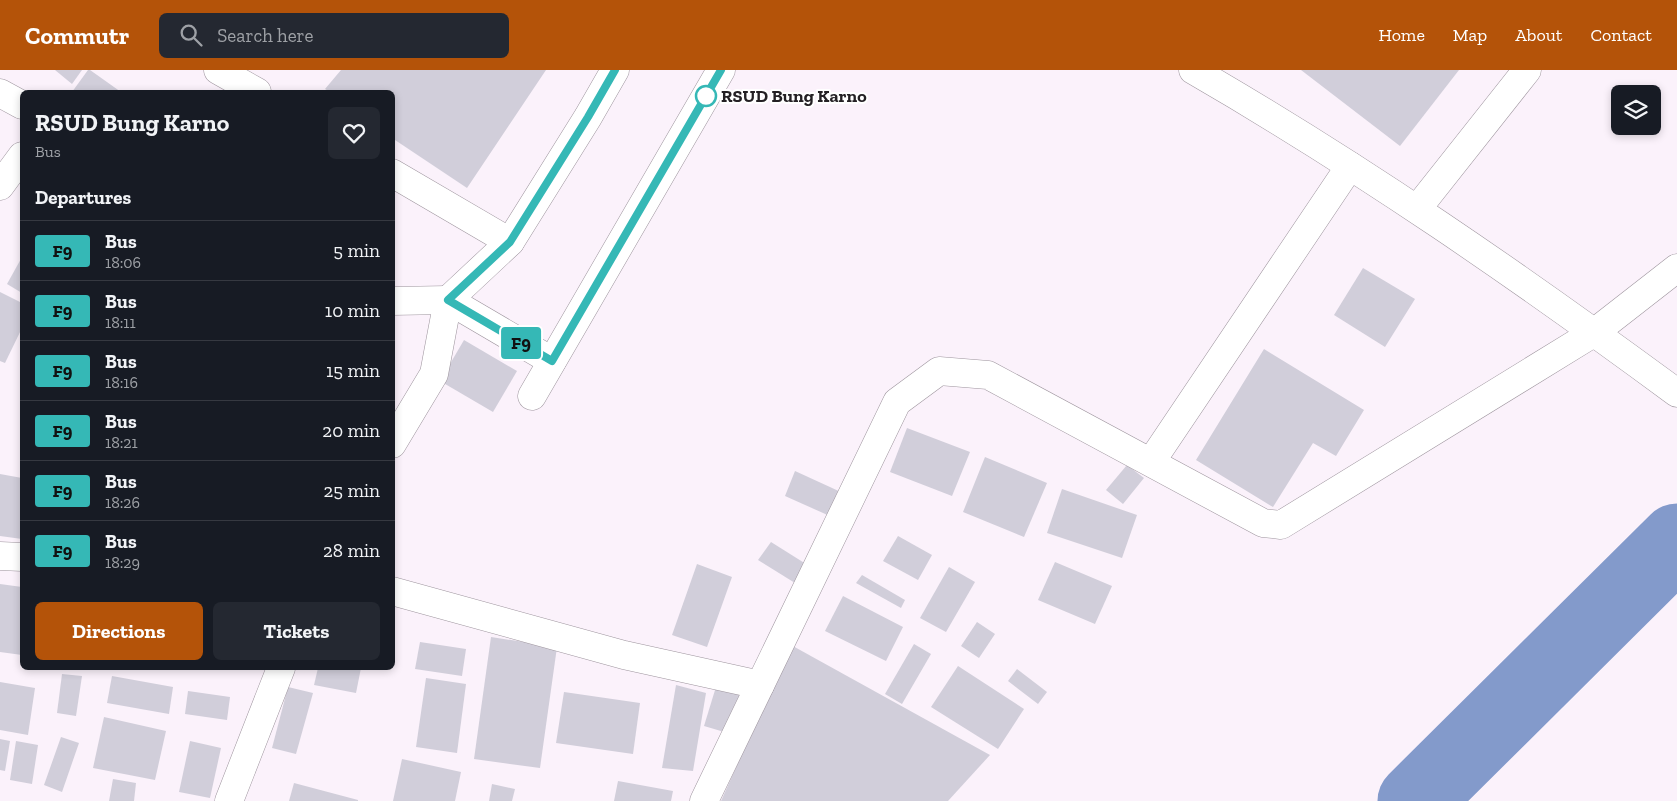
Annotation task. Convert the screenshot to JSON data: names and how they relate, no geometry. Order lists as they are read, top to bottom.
{
  "places": ["RSUD Bung Karno"],
  "lines": ["bus line F9"],
  "page": {
    "header": "Commutr",
    "search": "Search here",
    "nav": [
      "Home",
      "Map",
      "About",
      "Contact"
    ],
    "on_map": "F9",
    "heading": [
      ["RSUD Bung Karno", "Bus"],
      "Departures"
    ],
    "list": [
      {
        "mark": "F9",
        "name": "Bus",
        "note": "18:06",
        "value": "5 min"
      },
      {
        "mark": "F9",
        "name": "Bus",
        "note": "18:11",
        "value": "10 min"
      },
      {
        "mark": "F9",
        "name": "Bus",
        "note": "18:16",
        "value": "15 min"
      },
      {
        "mark": "F9",
        "name": "Bus",
        "note": "18:21",
        "value": "20 min"
      },
      {
        "mark": "F9",
        "name": "Bus",
        "note": "18:26",
        "value": "25 min"
      },
      {
        "mark": "F9",
        "name": "Bus",
        "note": "18:29",
        "value": "28 min"
      }
    ],
    "buttons": ["Directions", "Tickets"]
  }
}
